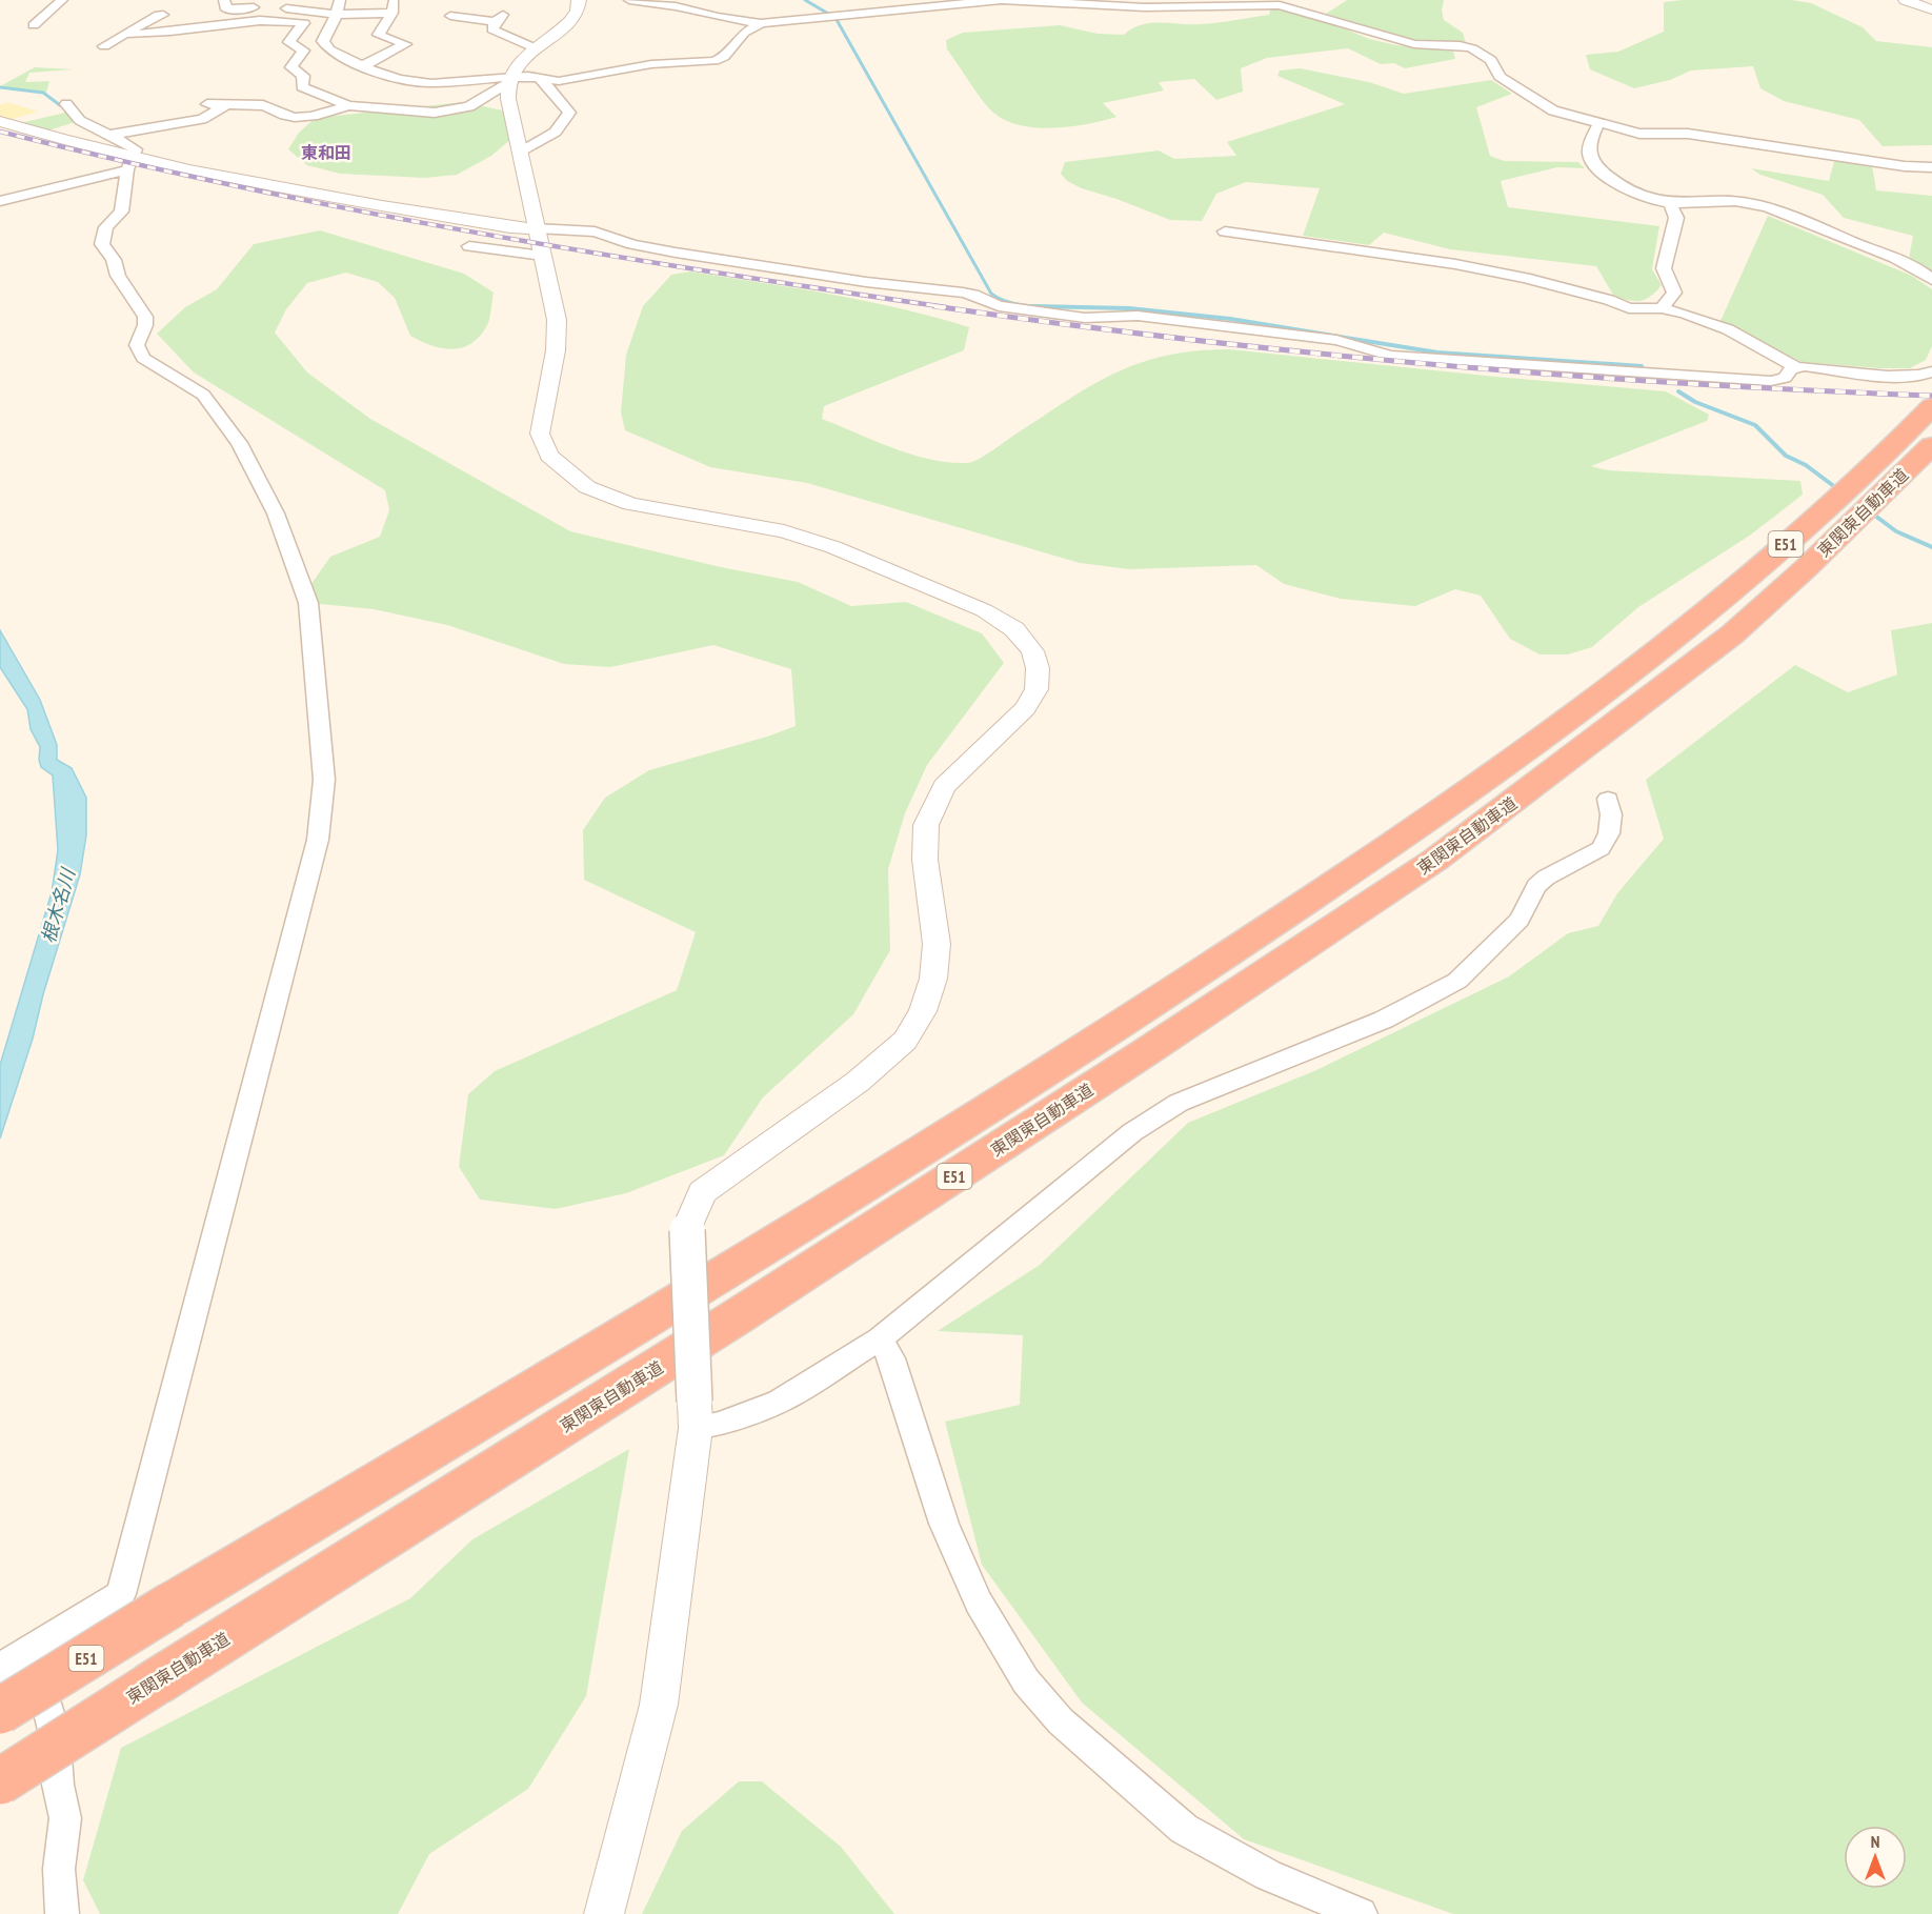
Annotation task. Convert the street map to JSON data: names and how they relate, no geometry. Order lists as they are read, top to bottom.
{
  "streets": {
    "highway": ["東関東自動車道", "E51"]
  },
  "districts": ["東和田"],
  "water": ["根木名川"],
  "north": "top"
}
